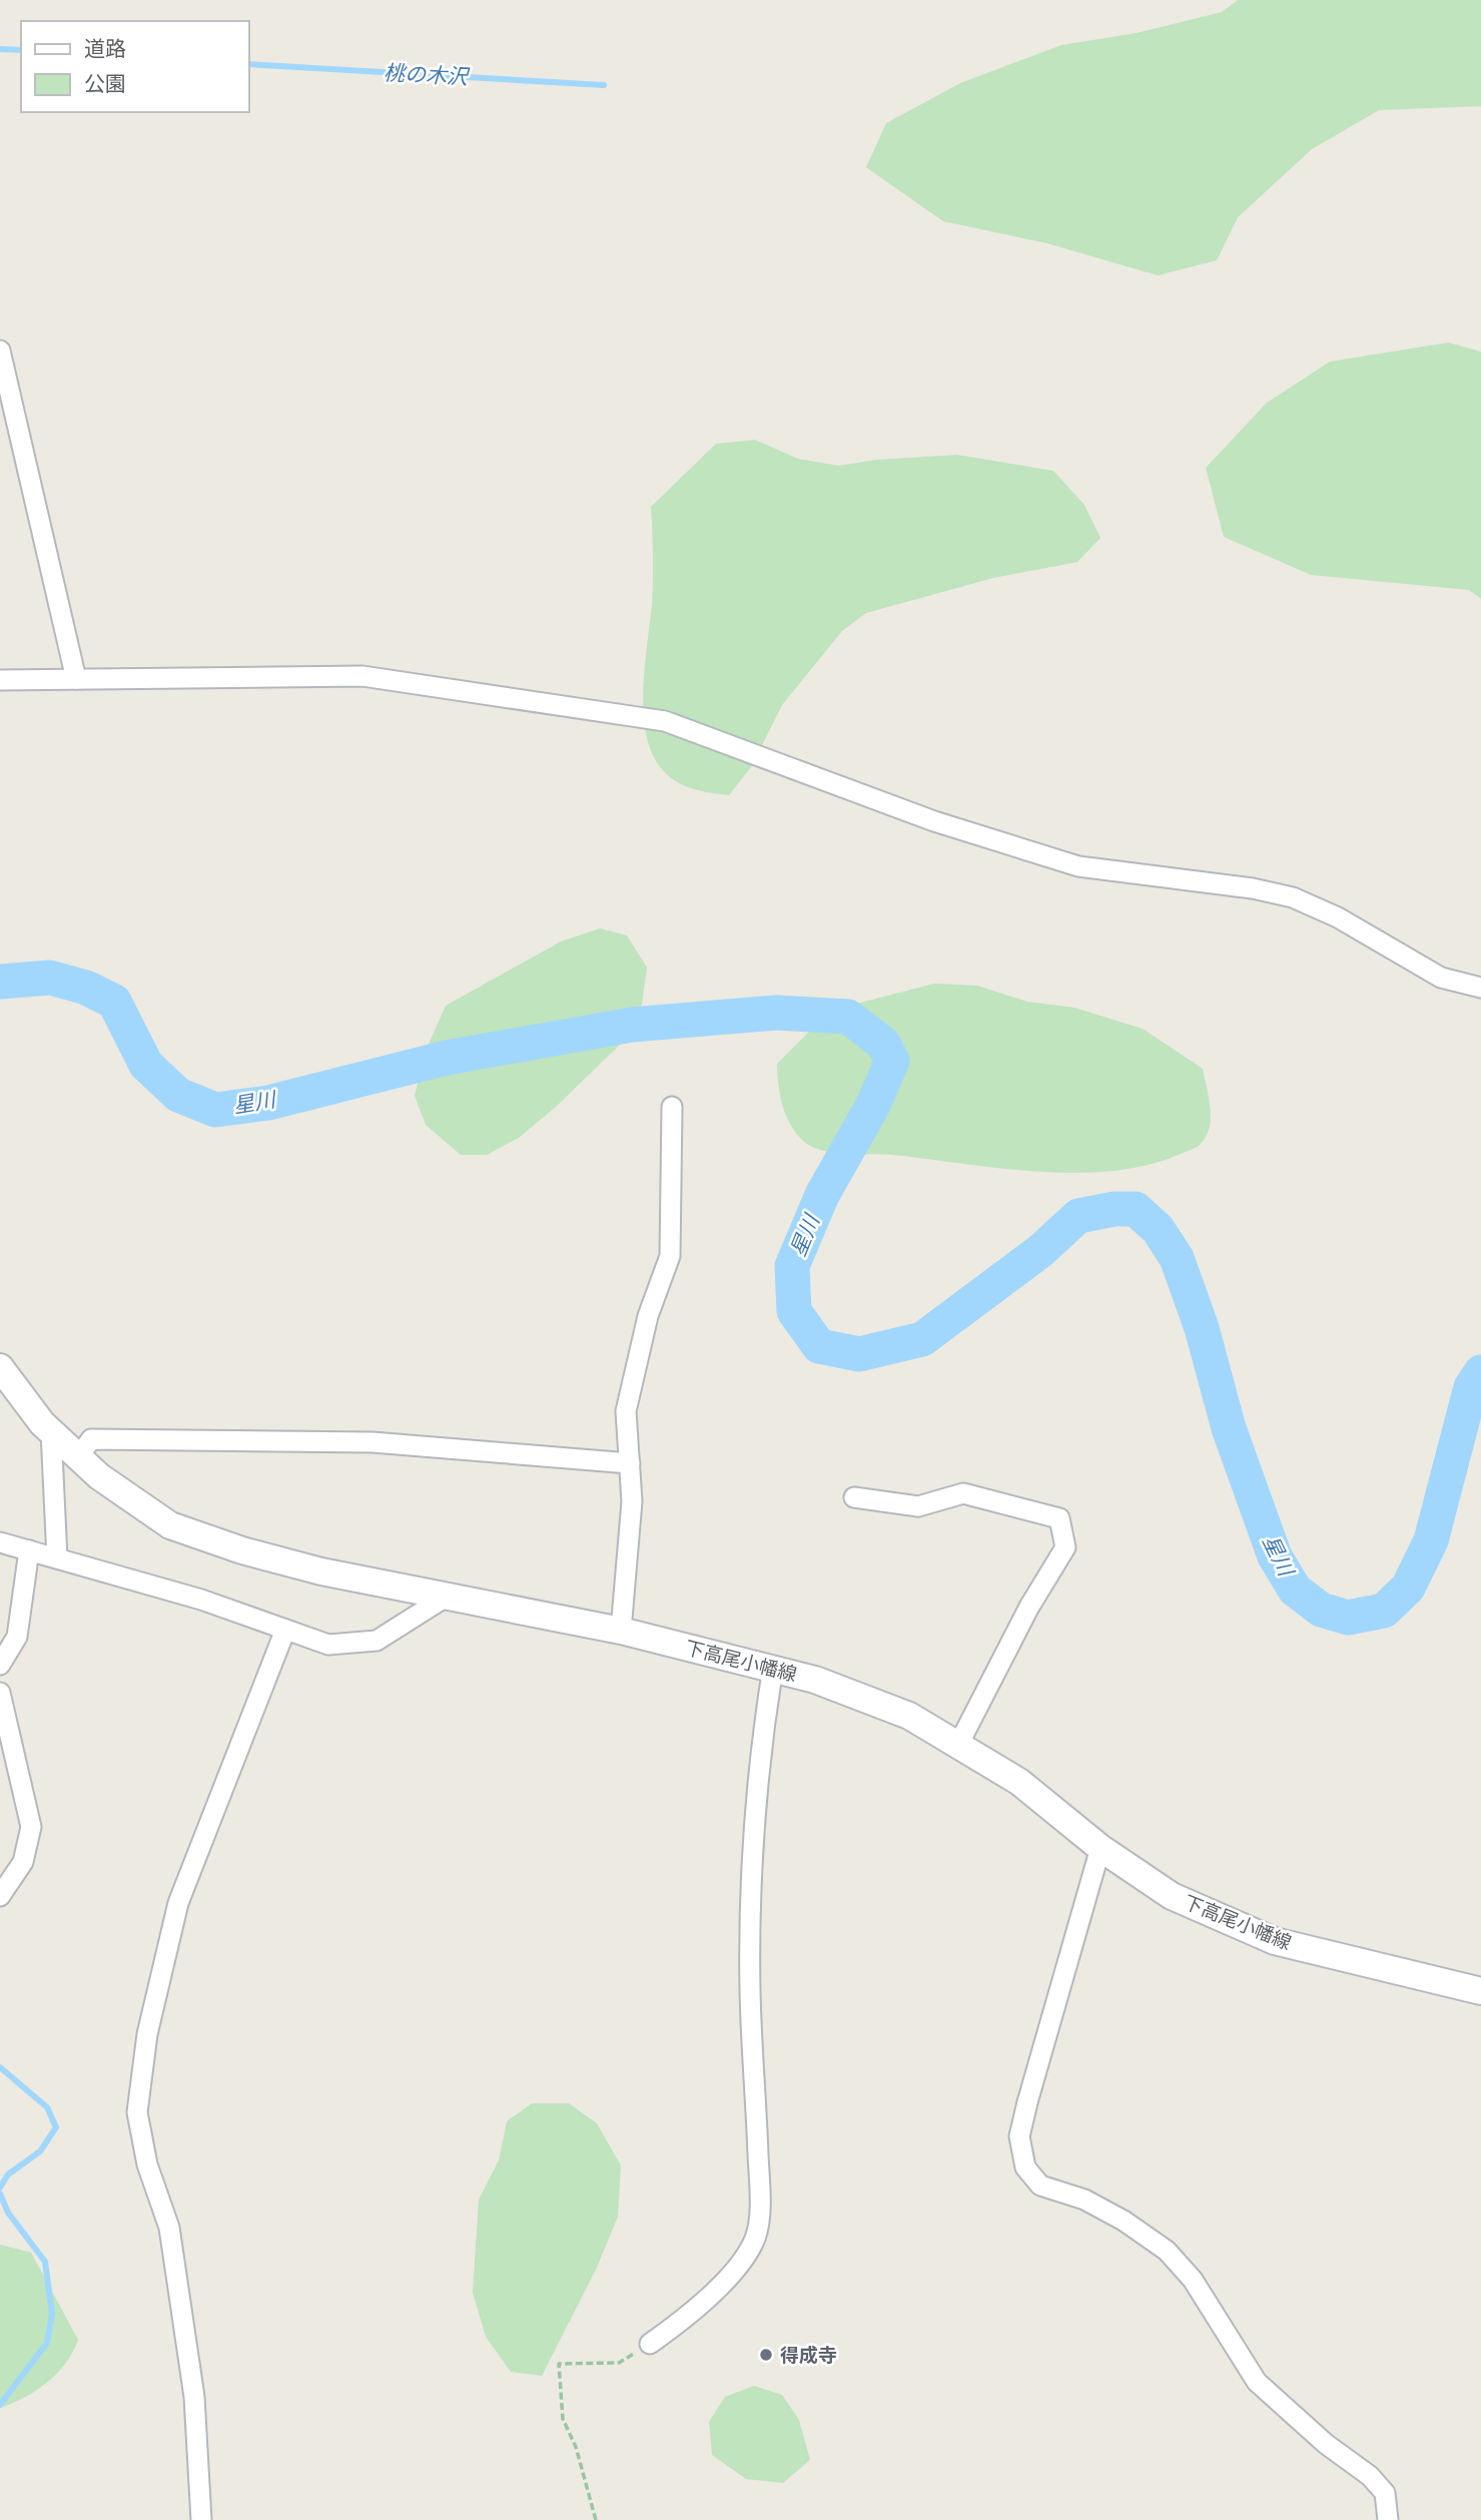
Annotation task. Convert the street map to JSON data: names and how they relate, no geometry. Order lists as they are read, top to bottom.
{
  "streets": {
    "main road": ["下高尾小幡線"]
  },
  "water": ["桃の木沢", "星川"],
  "places": ["得成寺"],
  "legend": ["道路", "公園"]
}
